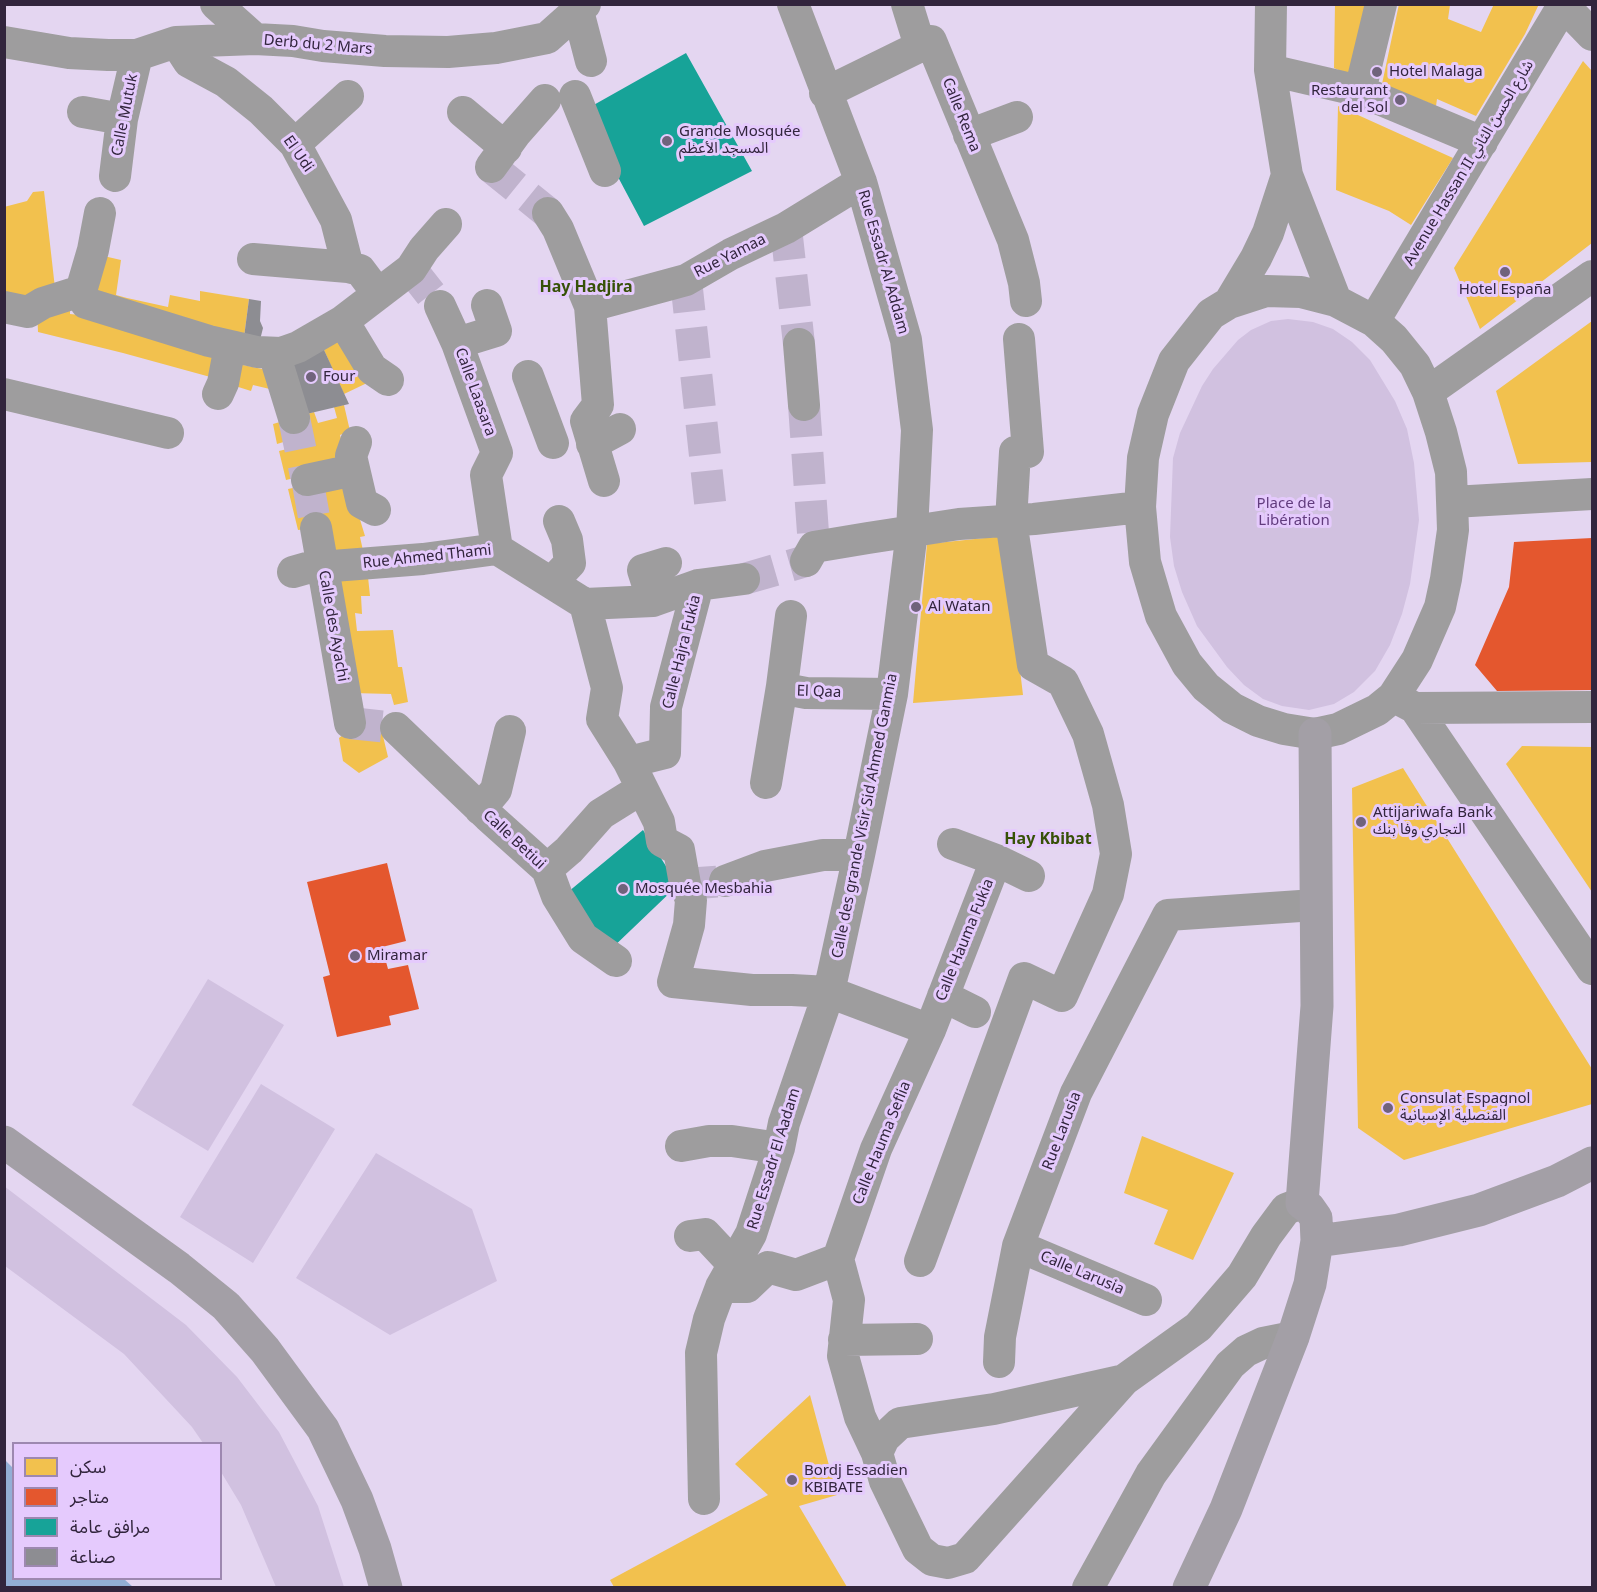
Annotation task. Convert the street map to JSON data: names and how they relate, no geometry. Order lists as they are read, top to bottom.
{
  "streets": {
    "street": [
      "Derb du 2 Mars",
      "Calle Mutuk",
      "Calle Rema",
      "El Udi",
      "Avenue Hassan II شارع الحسن الثاني",
      "Rue Yamaa",
      "Rue Essadr Al Addam",
      "Calle Laasara",
      "Rue Ahmed Thami",
      "Calle des Ayachi",
      "Calle Hajra Fukia",
      "El Qaa",
      "Calle des grande Visir Sid Ahmed Ganmia",
      "Calle Betiui",
      "Calle Hauma Fukia",
      "Rue Larusia",
      "Calle Hauma Seflia",
      "Rue Essadr El Aadam",
      "Calle Larusia"
    ]
  },
  "crossings": [
    ["Derb du 2 Mars", "Calle Mutuk"],
    ["Derb du 2 Mars", "El Udi"],
    ["Rue Yamaa", "Rue Essadr Al Addam"],
    ["Rue Essadr Al Addam", "Calle des grande Visir Sid Ahmed Ganmia"],
    ["Calle Laasara", "Rue Ahmed Thami"],
    ["Rue Ahmed Thami", "Calle des Ayachi"],
    ["El Qaa", "Calle des grande Visir Sid Ahmed Ganmia"],
    ["Calle des grande Visir Sid Ahmed Ganmia", "Rue Essadr El Aadam"],
    ["Calle Hauma Fukia", "Calle Hauma Seflia"],
    ["Rue Larusia", "Calle Larusia"]
  ],
  "districts": ["Hay Hadjira", "Hay Kbibat"],
  "parks": ["Place de la Libération"],
  "places": [
    "Hotel Malaga",
    "Restaurant del Sol",
    "Grande Mosquée المسجد الأعظم",
    "Hotel España",
    "Four",
    "Al Watan",
    "Attijariwafa Bank التجاري وفا بنك",
    "Mosquée Mesbahia",
    "Miramar",
    "Consulat Espagnol القنصلية الإسبانية",
    "Bordj Essadien KBIBATE"
  ],
  "legend": [
    "سكن",
    "متاجر",
    "مرافق عامة",
    "صناعة"
  ]
}
